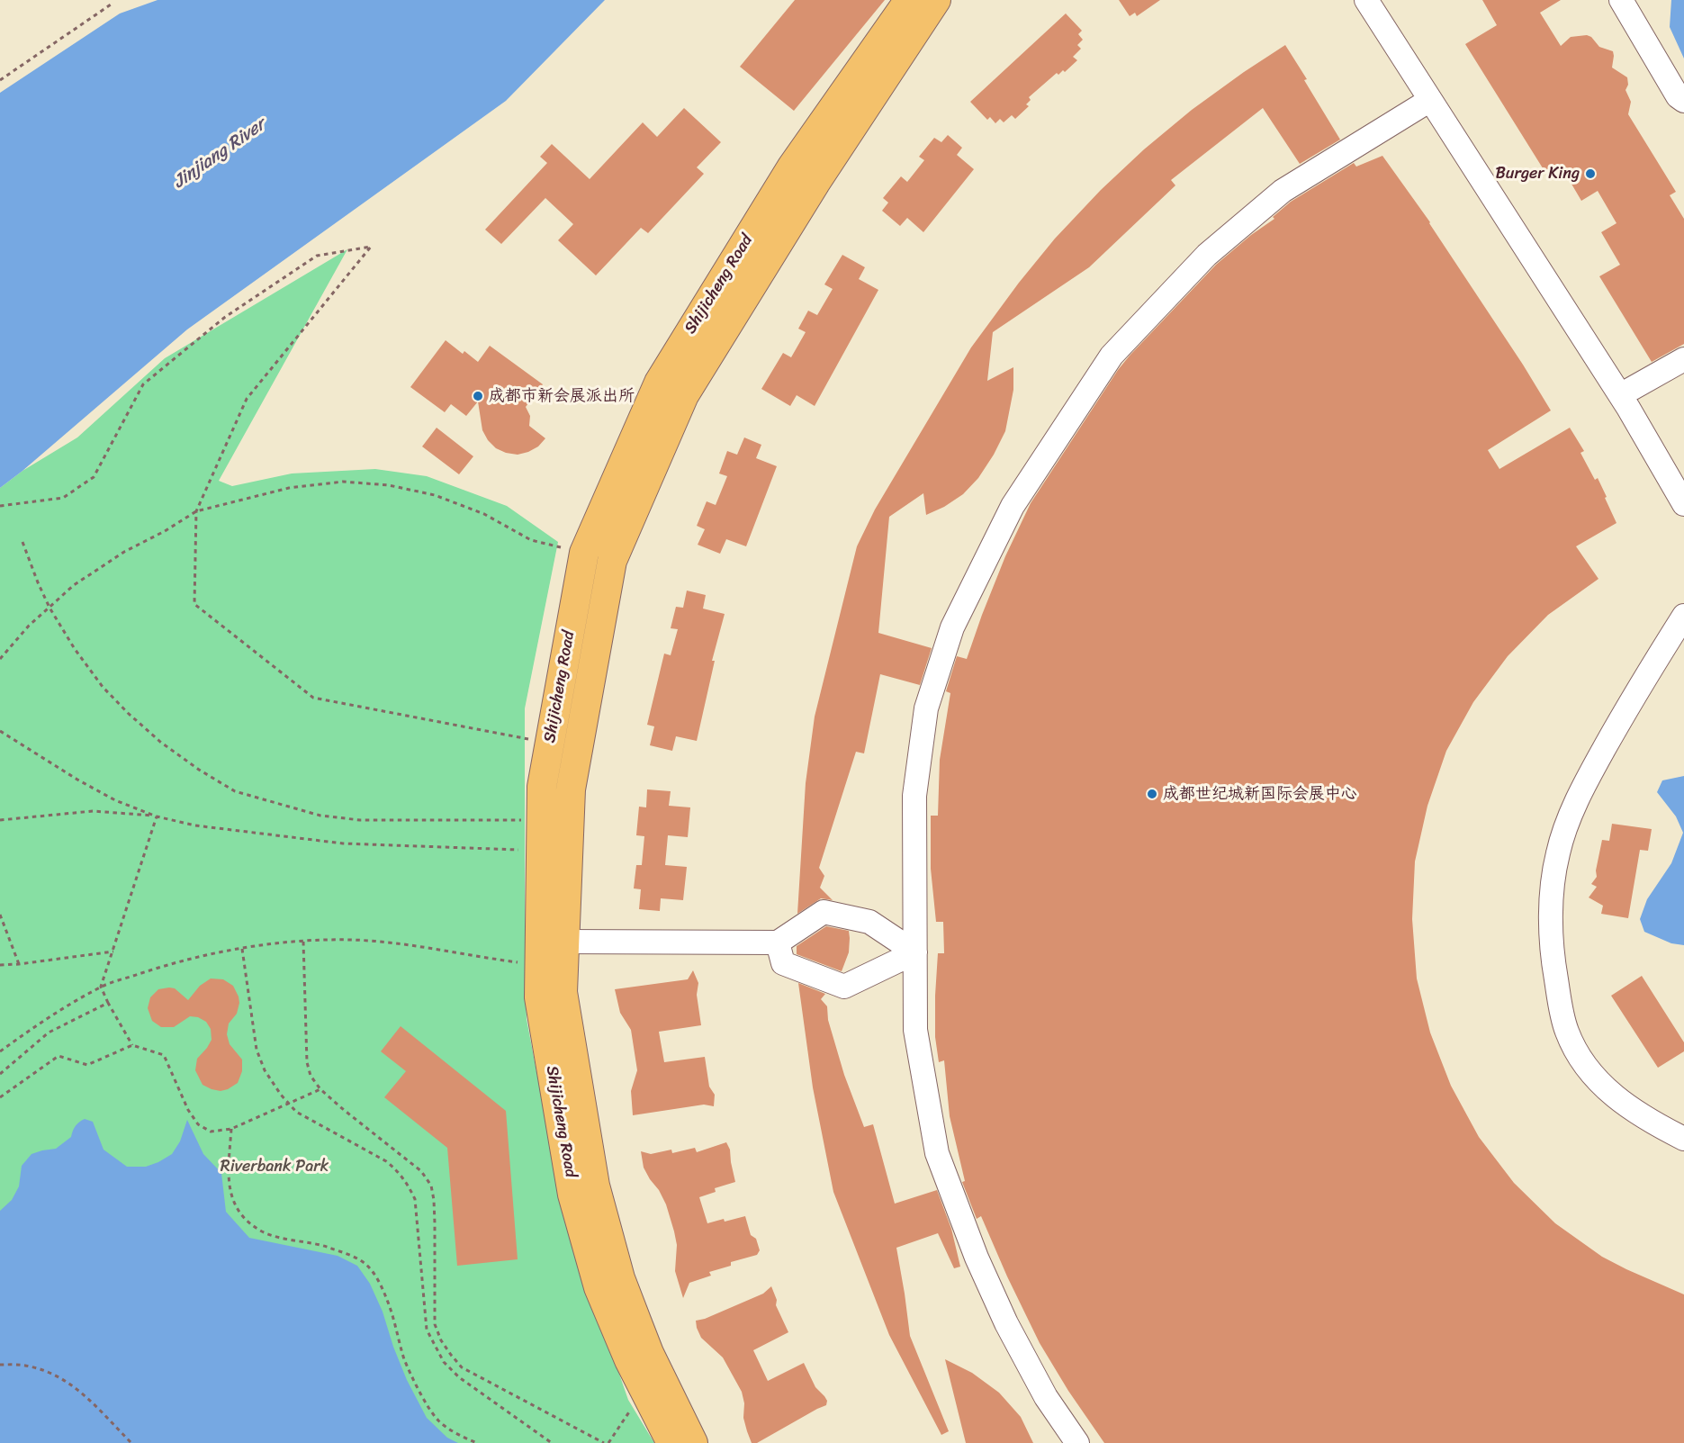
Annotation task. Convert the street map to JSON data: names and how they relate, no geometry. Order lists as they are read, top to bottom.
{
  "streets": {
    "main road": ["Shijicheng Road"]
  },
  "water": ["Jinjiang River"],
  "parks": ["Riverbank Park"],
  "places": ["Burger King", "成都市新会展派出所", "成都世纪城新国际会展中心"]
}
